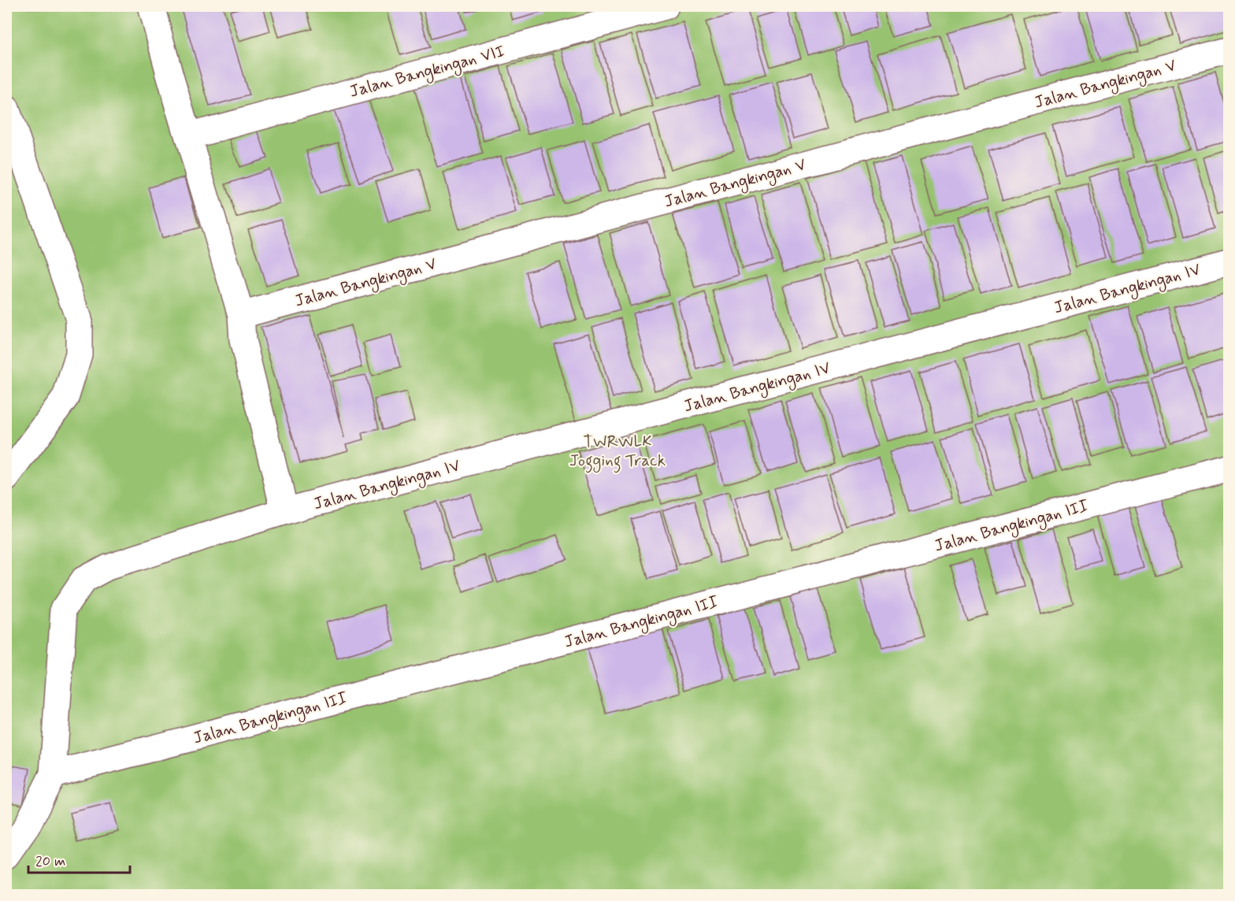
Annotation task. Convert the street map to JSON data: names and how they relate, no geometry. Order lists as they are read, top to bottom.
{
  "streets": {
    "street": [
      "Jalan Bangkingan VII",
      "Jalan Bangkingan V",
      "Jalan Bangkingan IV",
      "Jalan Bangkingan III"
    ]
  },
  "crossings": [
    ["Jalan Bangkingan IV", "Jalan Bangkingan III"]
  ],
  "parks": ["TWRWLK Jogging Track"],
  "scale_bar": "20 m"
}
